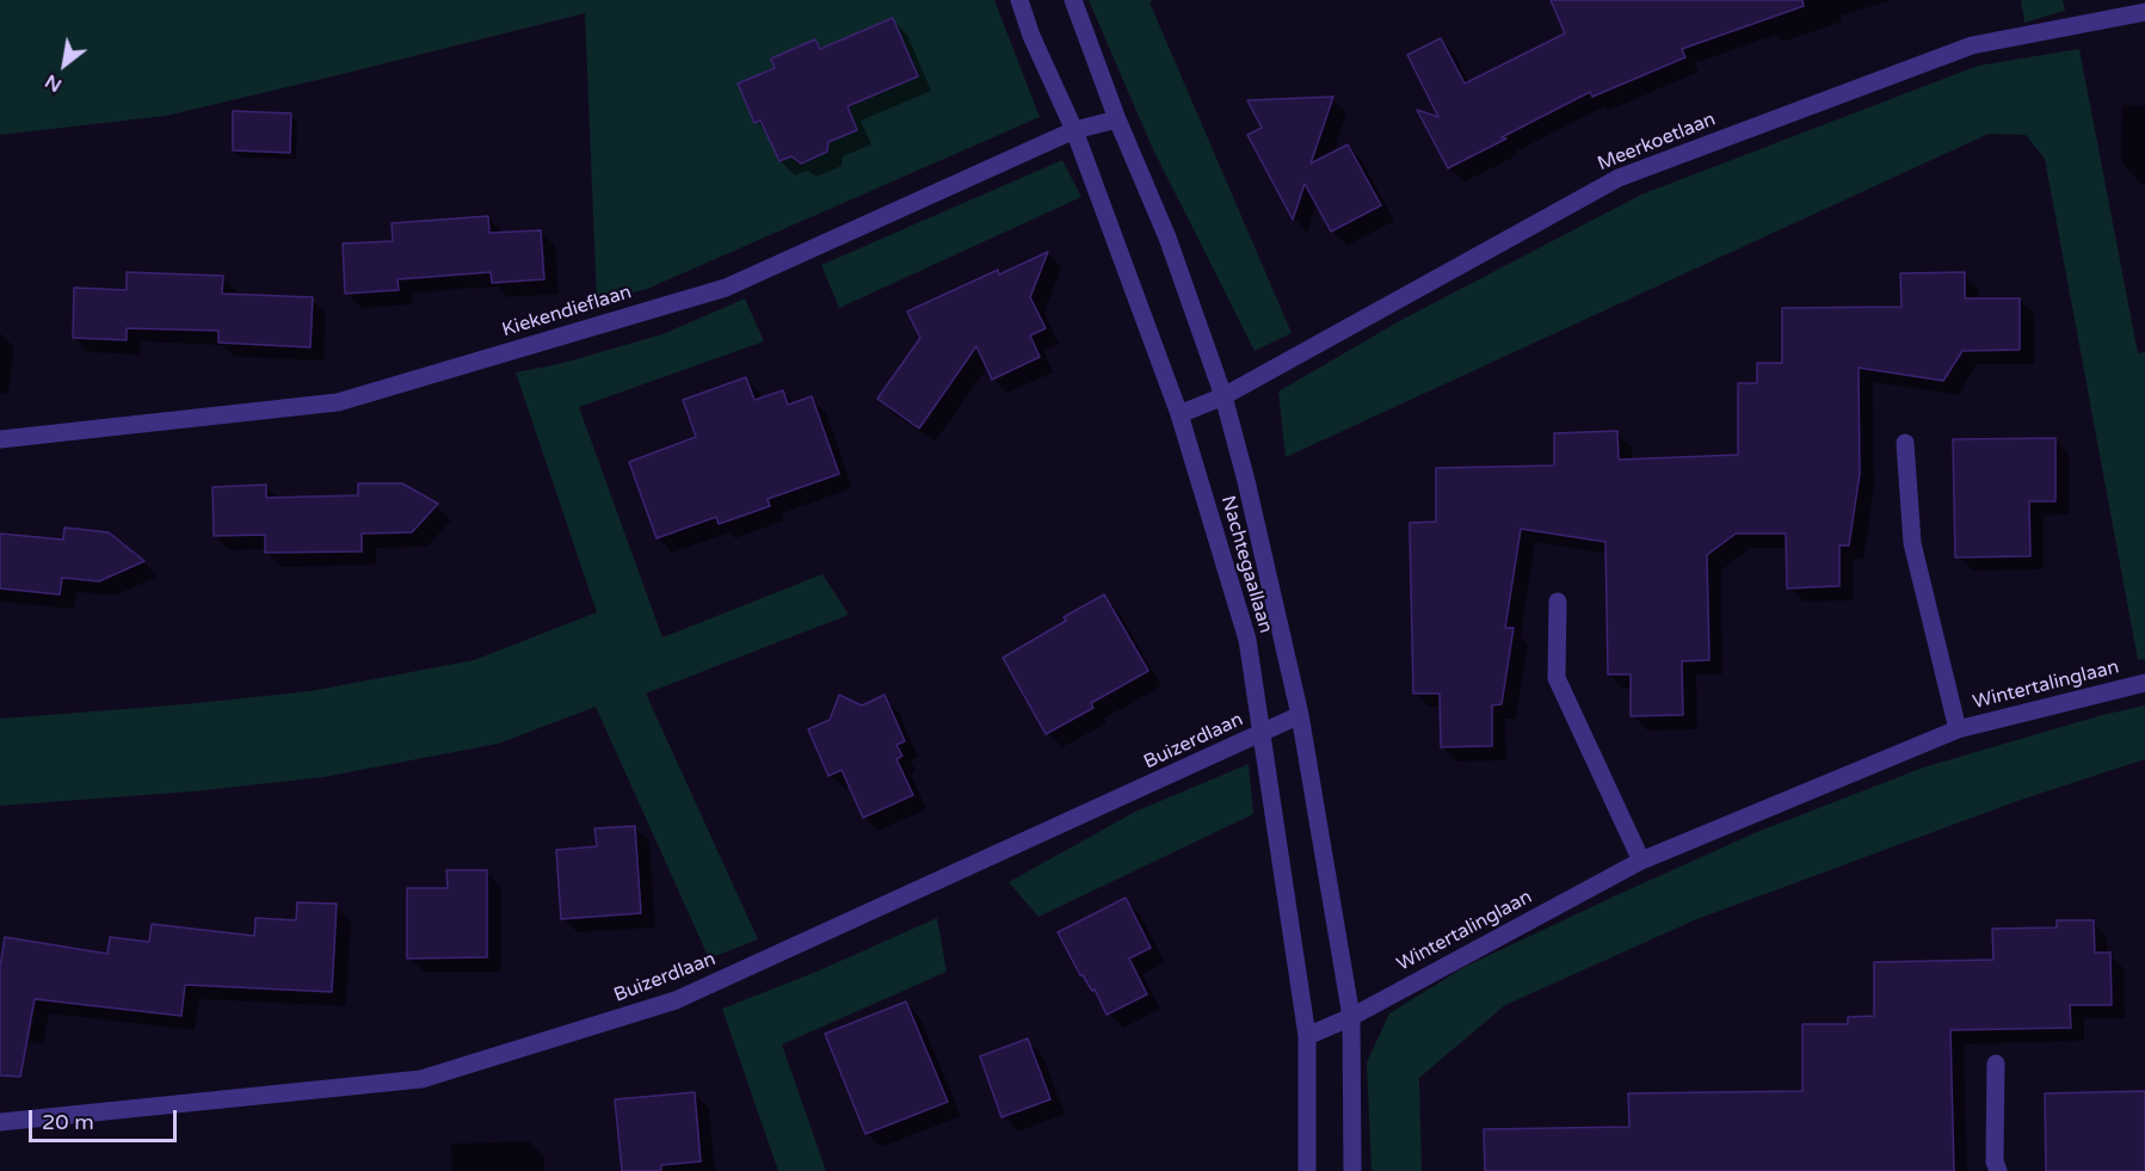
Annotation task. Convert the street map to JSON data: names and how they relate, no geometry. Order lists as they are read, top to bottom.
{
  "streets": {
    "street": [
      "Meerkoetlaan",
      "Kiekendieflaan",
      "Nachtegaallaan",
      "Wintertalinglaan",
      "Buizerdlaan"
    ]
  },
  "crossings": [
    ["Meerkoetlaan", "Nachtegaallaan"],
    ["Kiekendieflaan", "Nachtegaallaan"],
    ["Nachtegaallaan", "Wintertalinglaan"],
    ["Nachtegaallaan", "Buizerdlaan"]
  ],
  "scale_bar": "20 m",
  "north": "bottom left"
}
